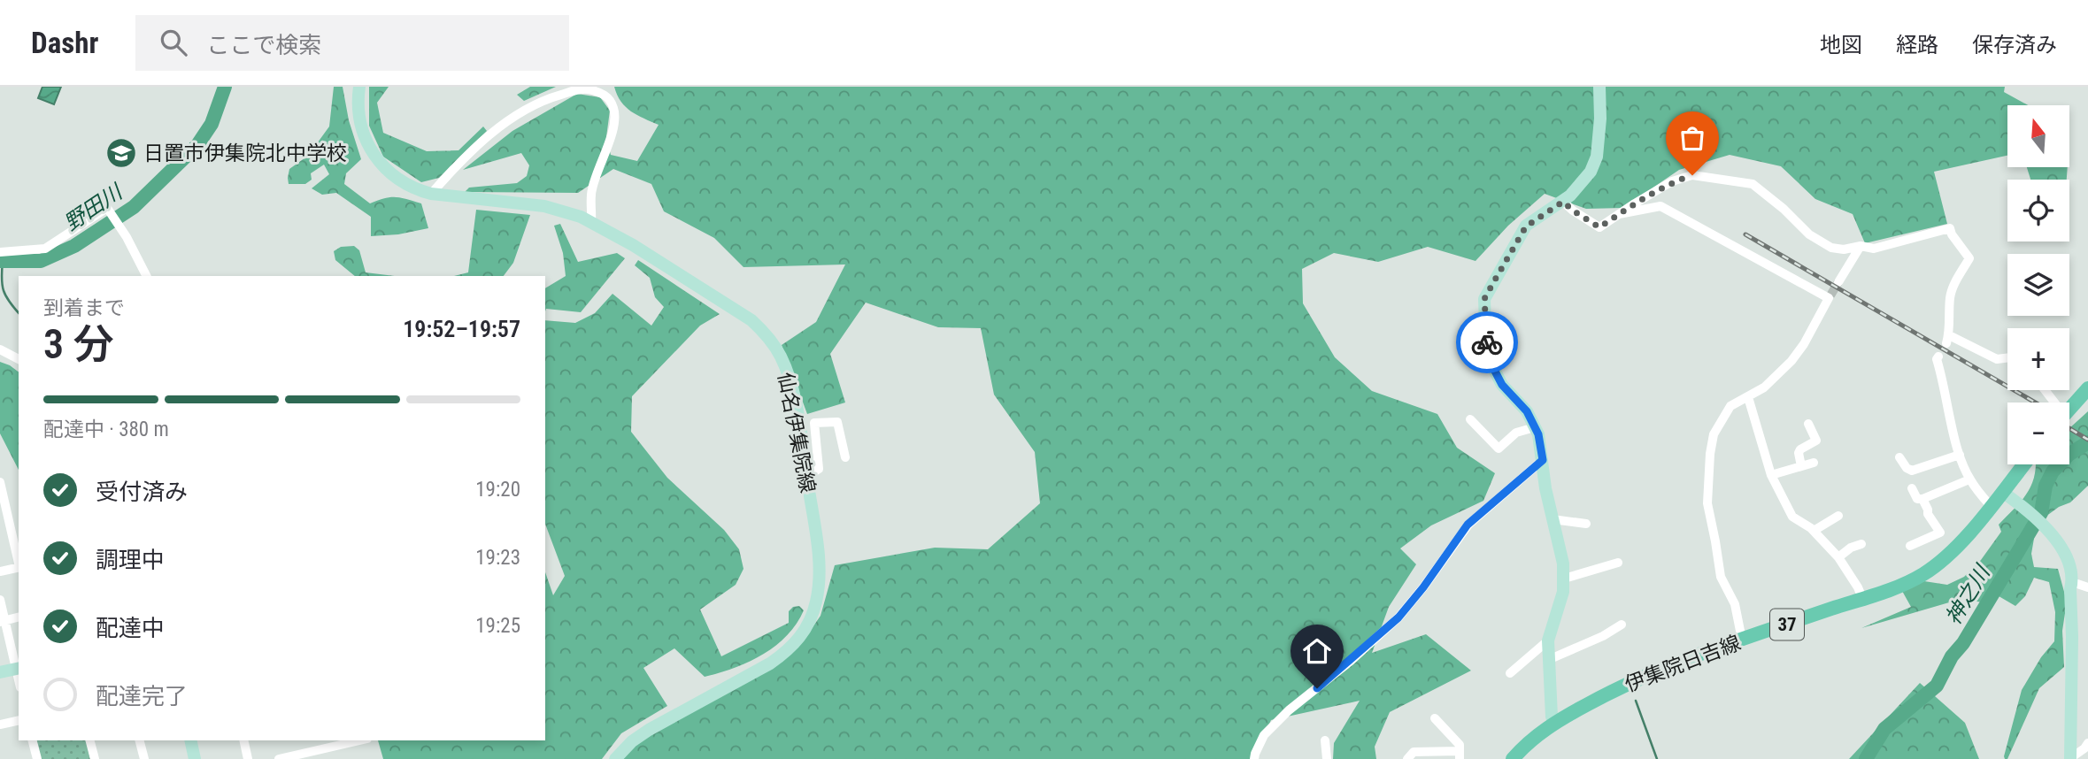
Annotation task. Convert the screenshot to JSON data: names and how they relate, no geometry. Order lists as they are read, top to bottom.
{
  "streets": {
    "main road": ["仙名伊集院線", "37", "伊集院日吉線"]
  },
  "water": ["野田川", "神之川"],
  "places": {
    "school or university": ["日置市伊集院北中学校"]
  },
  "north": "top",
  "page": {
    "header": "Dashr",
    "search": "ここで検索",
    "nav": ["地図", "経路", "保存済み"],
    "map_buttons": ["+", "−"],
    "heading": ["3 分", "到着まで", "19:52–19:57"],
    "bar": "配達中 · 380 m",
    "list": [
      ["受付済み", "19:20"],
      ["調理中", "19:23"],
      ["配達中", "19:25"],
      "配達完了"
    ]
  }
}
